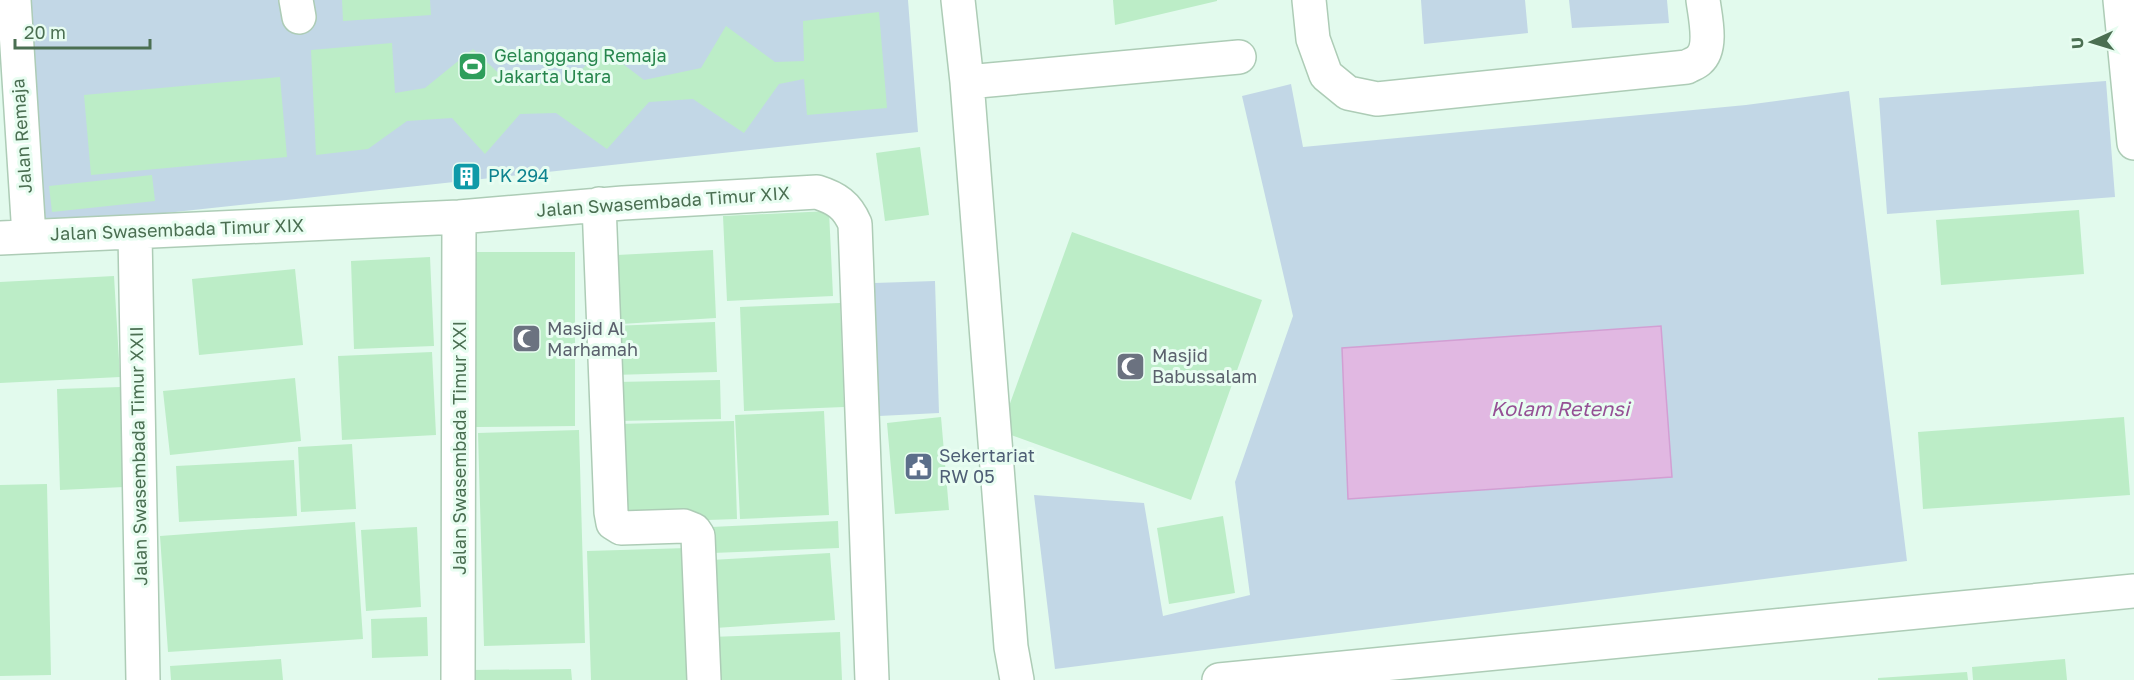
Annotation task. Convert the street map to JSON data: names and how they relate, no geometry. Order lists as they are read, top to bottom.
{
  "streets": {
    "street": [
      "Jalan Remaja",
      "Jalan Swasembada Timur XIX",
      "Jalan Swasembada Timur XXI",
      "Jalan Swasembada Timur XXII"
    ]
  },
  "crossings": [
    ["Jalan Remaja", "Jalan Swasembada Timur XIX"],
    ["Jalan Swasembada Timur XIX", "Jalan Swasembada Timur XXI"],
    ["Jalan Swasembada Timur XIX", "Jalan Swasembada Timur XXII"]
  ],
  "water": ["Kolam Retensi"],
  "places": {
    "sports": ["Gelanggang Remaja Jakarta Utara"],
    "building": ["PK 294"],
    "mosque": ["Masjid Al Marhamah", "Masjid Babussalam"],
    "public building": ["Sekertariat RW 05"]
  },
  "scale_bar": "20 m",
  "north": "left"
}
